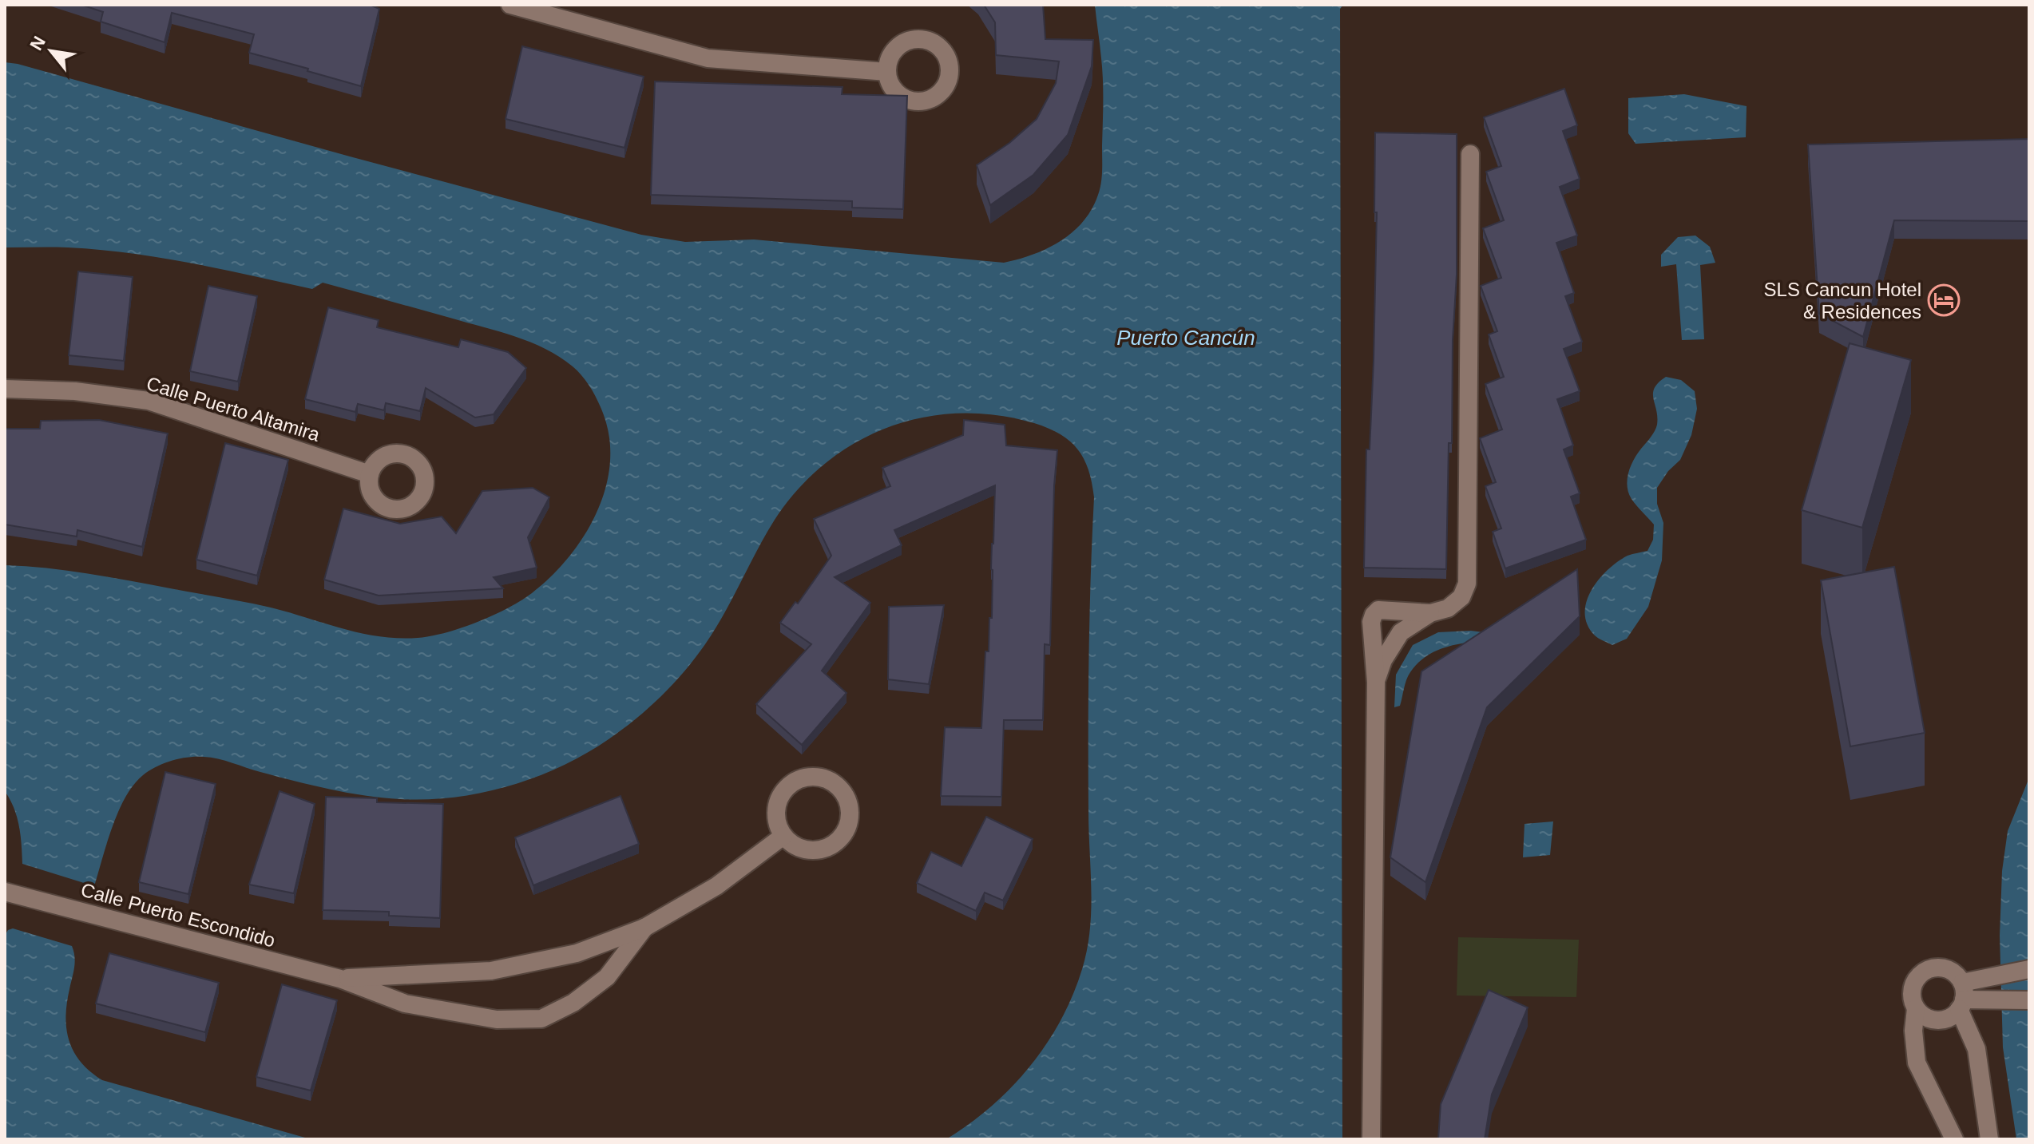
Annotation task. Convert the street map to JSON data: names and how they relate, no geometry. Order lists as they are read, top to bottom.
{
  "streets": {
    "street": ["Calle Puerto Altamira", "Calle Puerto Escondido"]
  },
  "water": ["Puerto Cancún"],
  "places": {
    "hotel": ["SLS Cancun Hotel & Residences"]
  },
  "north": "top left"
}
